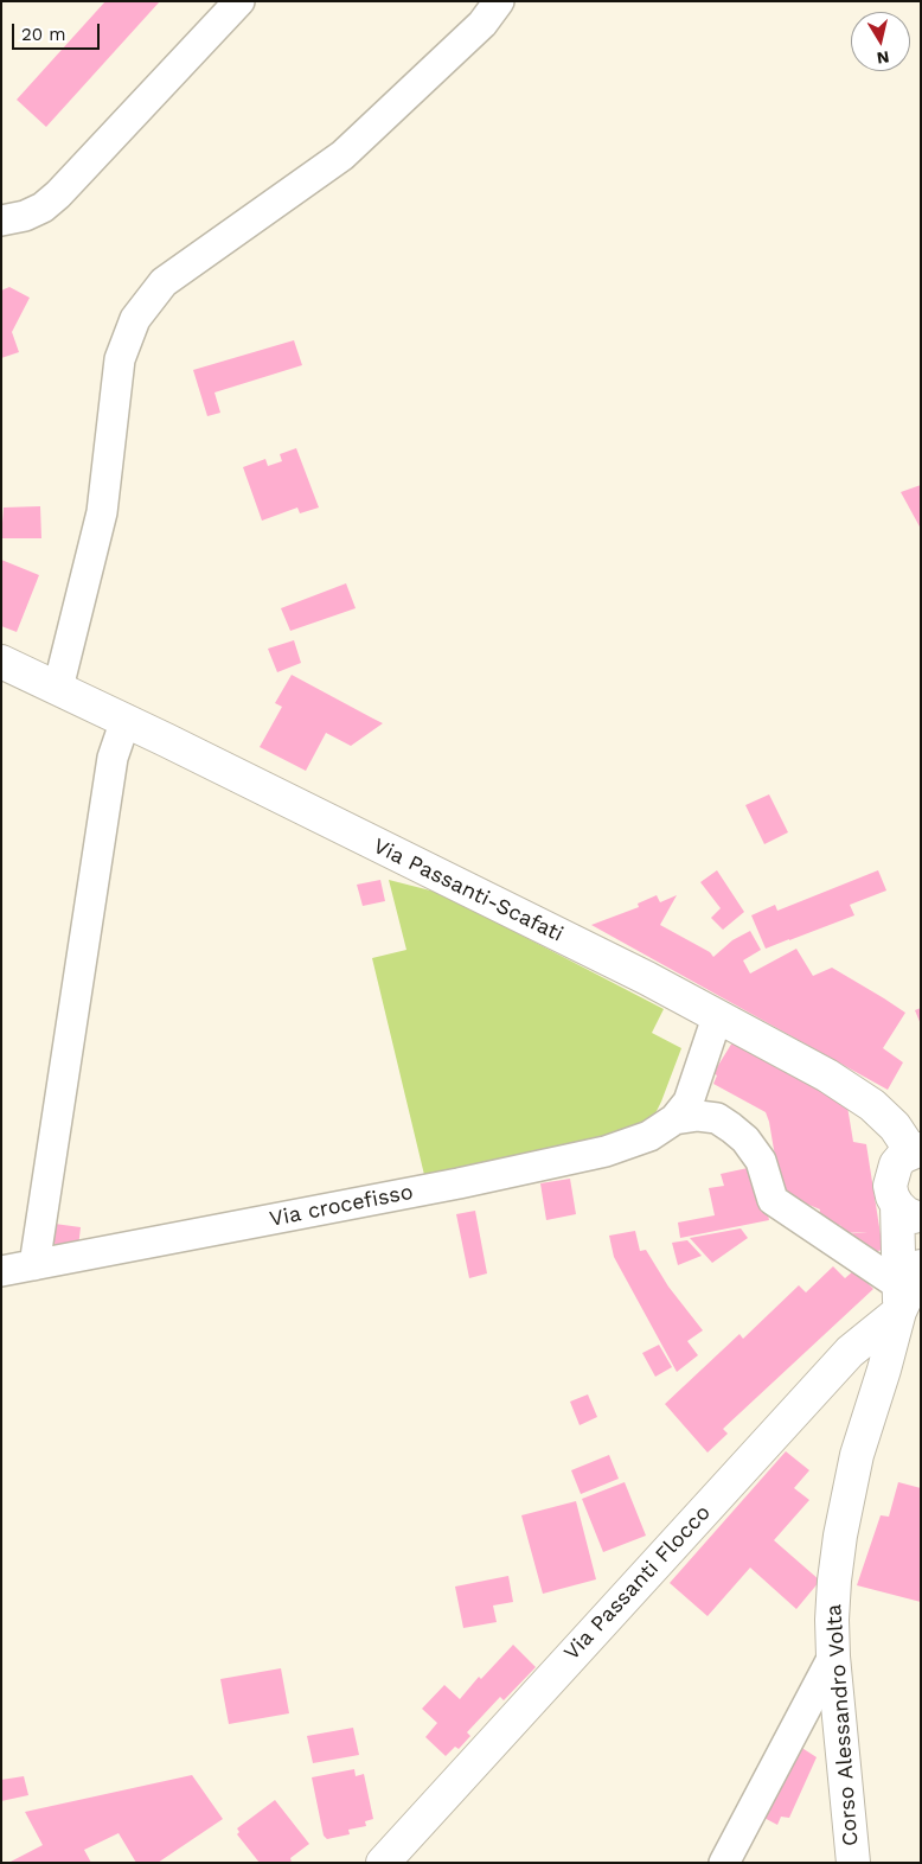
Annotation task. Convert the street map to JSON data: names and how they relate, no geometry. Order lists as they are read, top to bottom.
{
  "streets": {
    "main road": ["Via Passanti-Scafati", "Via Passanti Flocco", "Corso Alessandro Volta"],
    "street": ["Via crocefisso"]
  },
  "crossings": [
    ["Via Passanti-Scafati", "Via crocefisso"],
    ["Via Passanti-Scafati", "Corso Alessandro Volta"],
    ["Via crocefisso", "Via Passanti Flocco"],
    ["Via crocefisso", "Corso Alessandro Volta"],
    ["Via Passanti Flocco", "Corso Alessandro Volta"]
  ],
  "scale_bar": "20 m",
  "north": "bottom"
}
